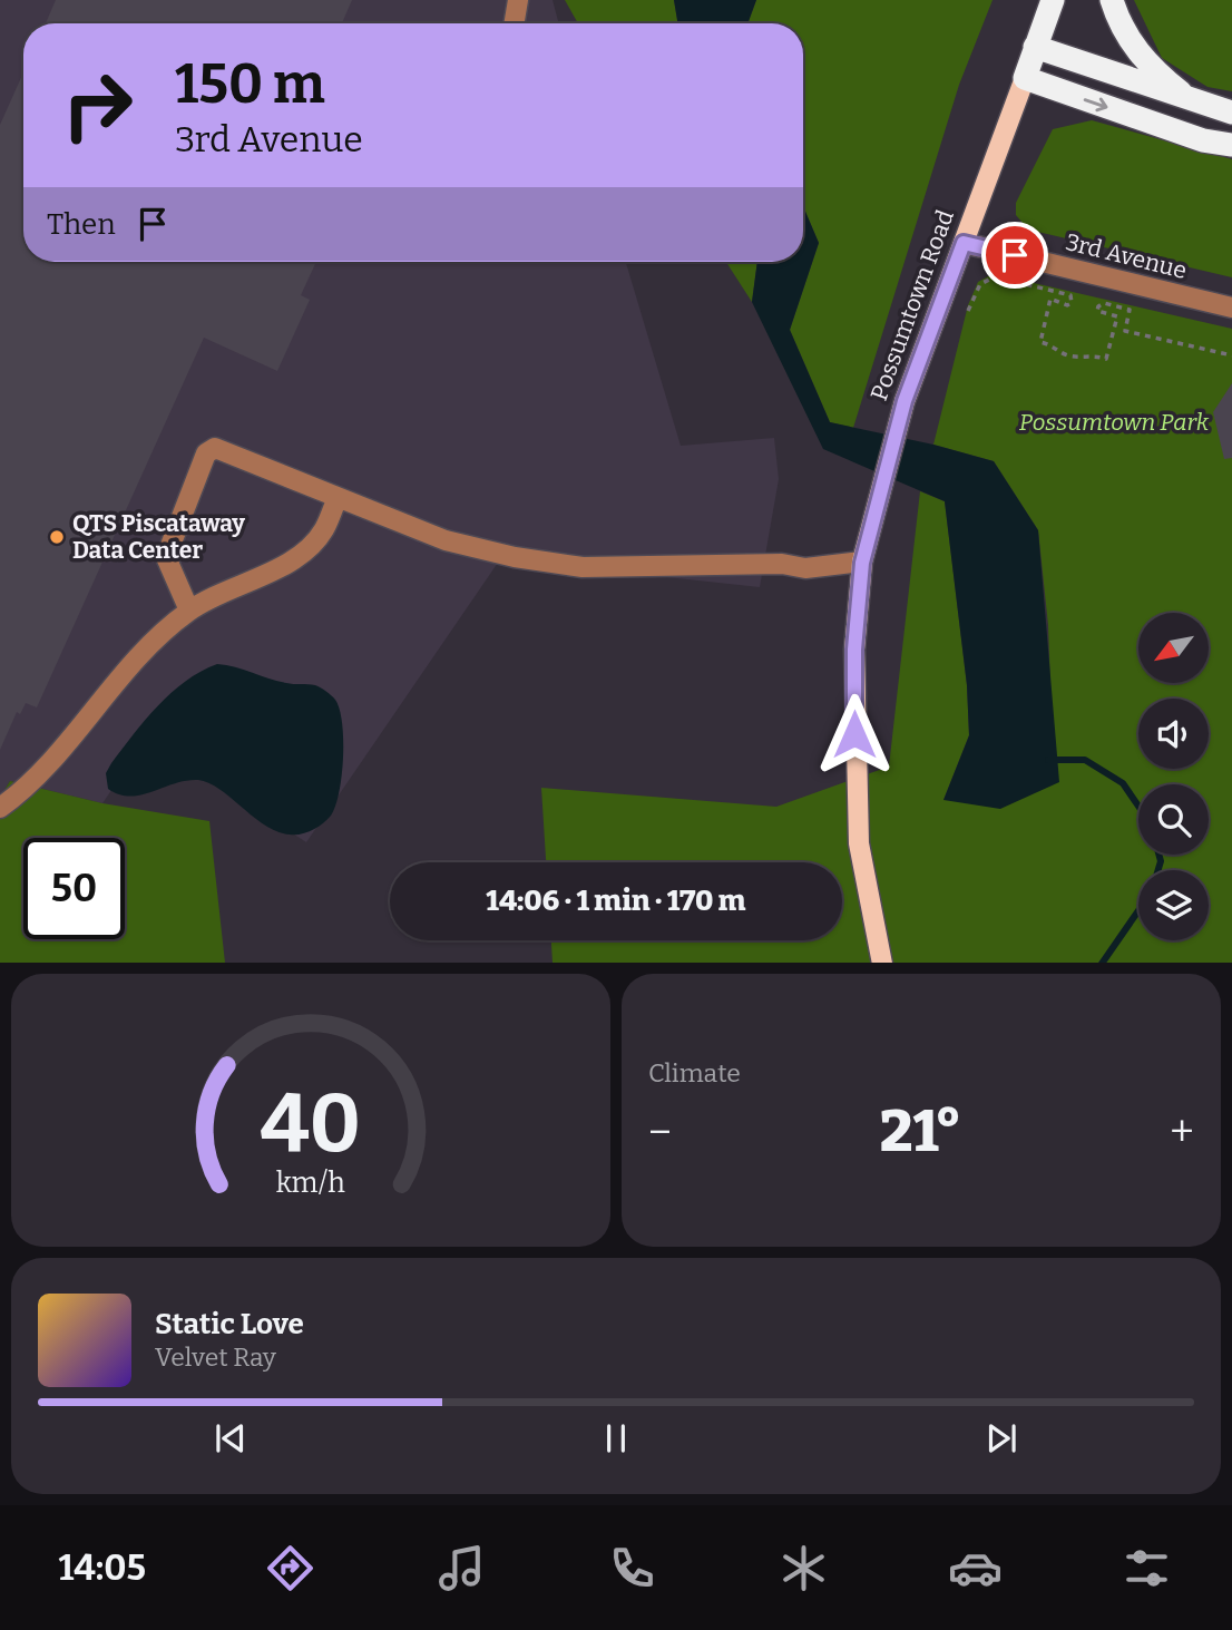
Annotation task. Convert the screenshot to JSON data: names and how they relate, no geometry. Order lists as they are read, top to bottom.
{
  "streets": {
    "highway": ["Possumtown Road"],
    "street": ["3rd Avenue"]
  },
  "crossings": [
    ["3rd Avenue", "Possumtown Road"]
  ],
  "parks": ["Possumtown Park"],
  "places": ["QTS Piscataway Data Center"],
  "north": "bottom left",
  "page": {
    "turn": ["150 m", "3rd Avenue"],
    "then": "Then",
    "limit": "50",
    "trip": "14:06 · 1 min · 170 m",
    "tile": "Climate",
    "heat": ["−", "21°", "+"],
    "song": ["Static Love", "Velvet Ray"],
    "tabs": "14:05",
    "gauge": ["40", "km/h"]
  }
}
